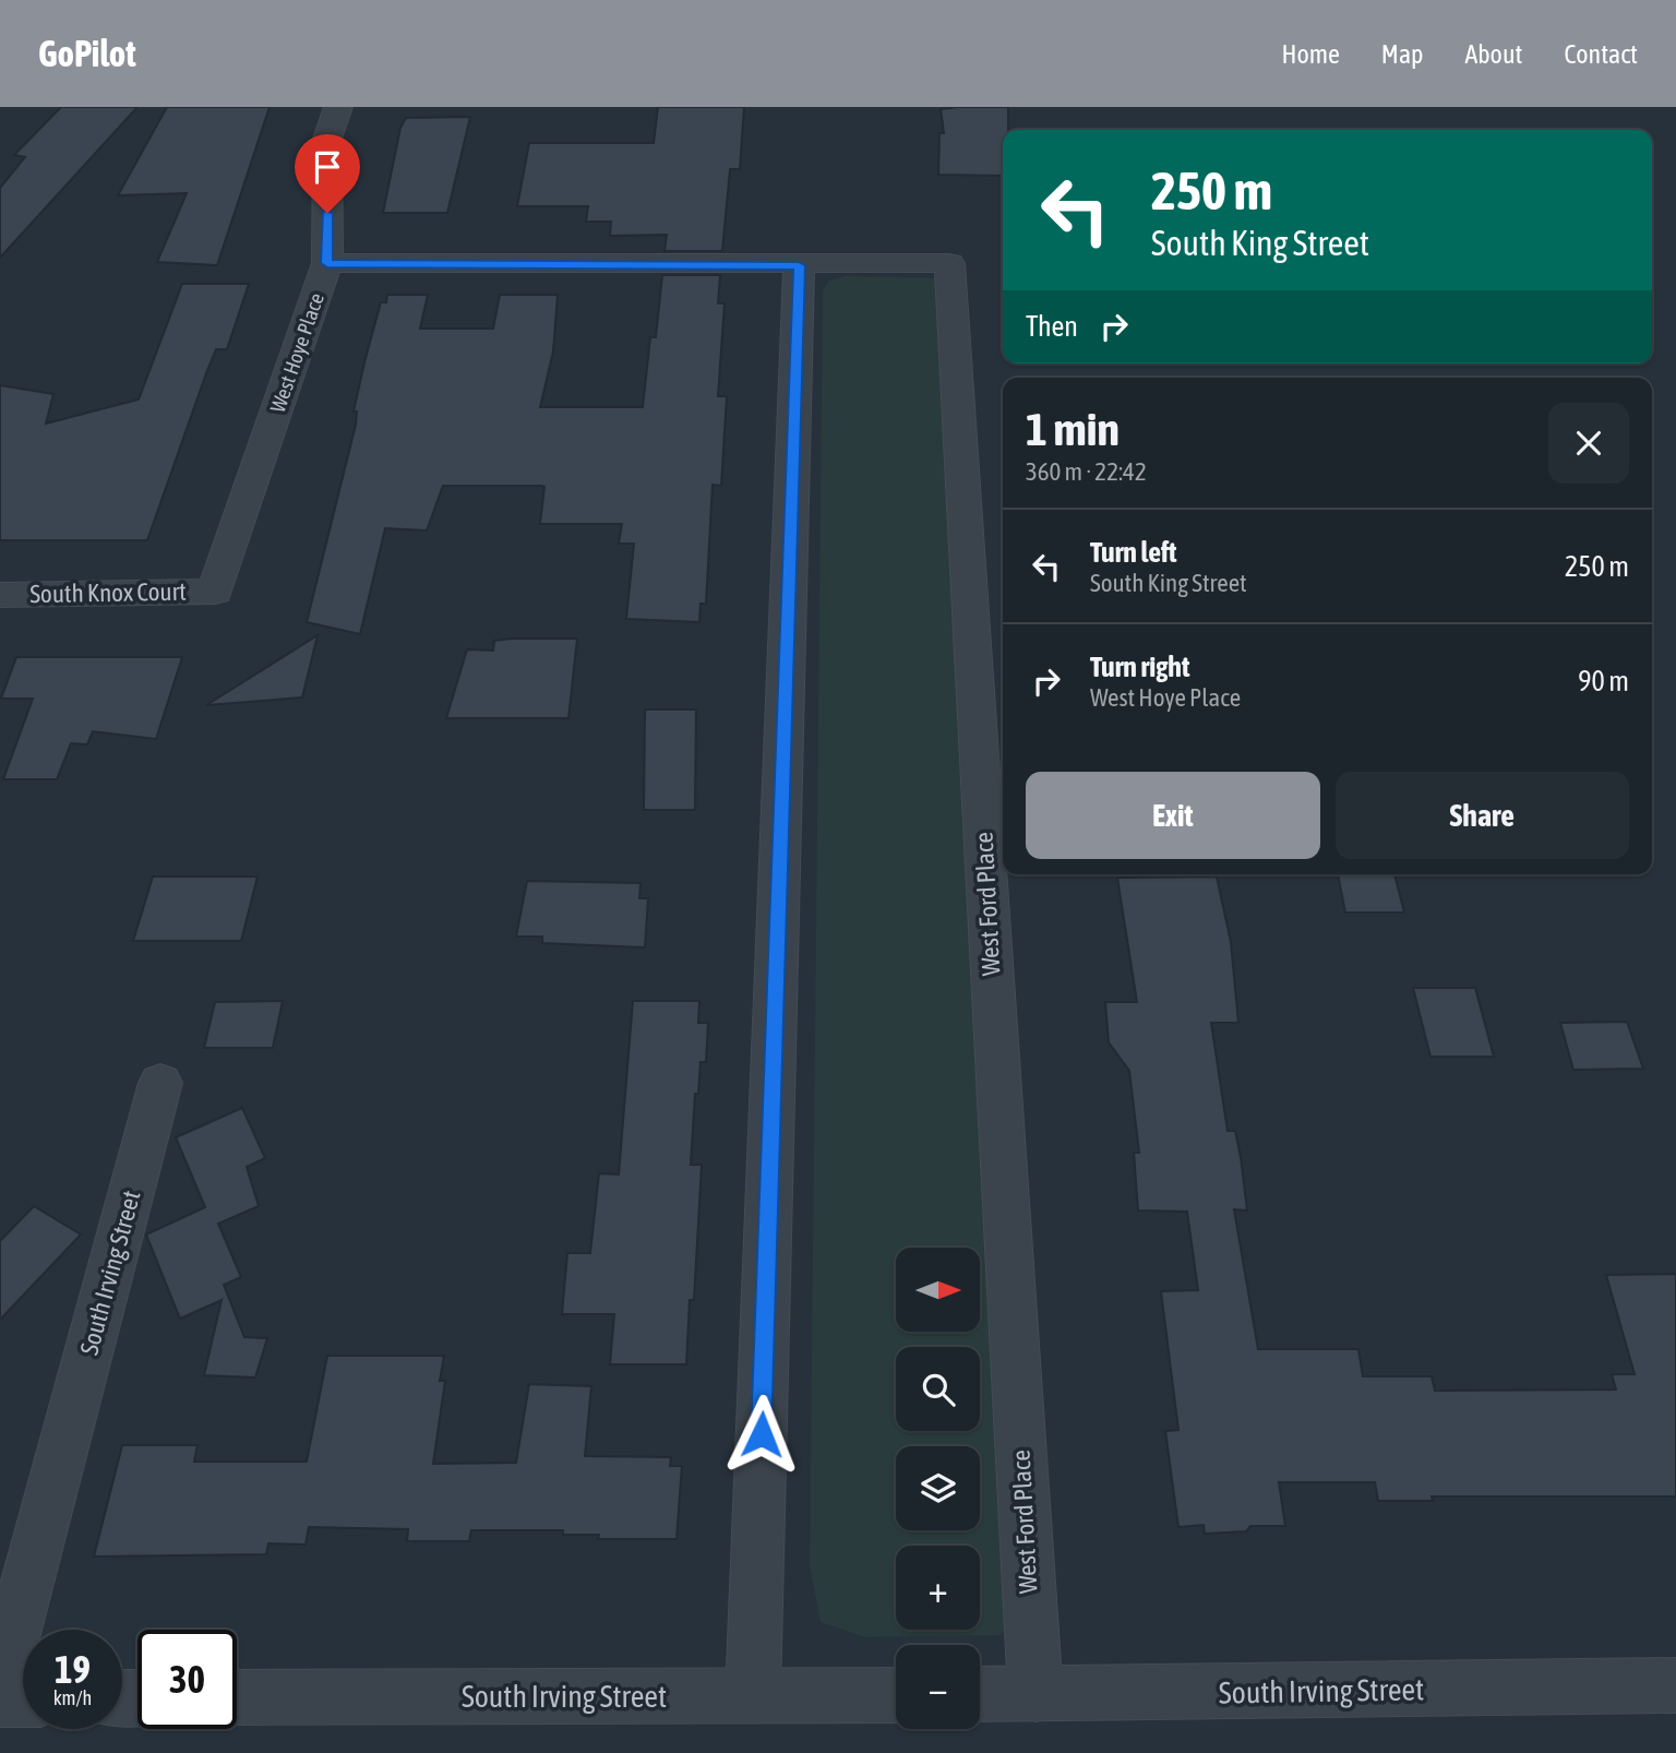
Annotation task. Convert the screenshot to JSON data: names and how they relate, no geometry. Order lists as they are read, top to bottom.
{
  "streets": {
    "street": [
      "West Hoye Place",
      "South Knox Court",
      "West Ford Place",
      "South Irving Street"
    ]
  },
  "crossings": [
    ["West Hoye Place", "South Knox Court"],
    ["West Ford Place", "South Irving Street"]
  ],
  "north": "right",
  "page": {
    "header": "GoPilot",
    "nav": [
      "Home",
      "Map",
      "About",
      "Contact"
    ],
    "turn": ["250 m", "South King Street"],
    "then": "Then",
    "heading": ["1 min", "360 m · 22:42"],
    "list": [
      {
        "name": "Turn left",
        "note": "South King Street",
        "value": "250 m"
      },
      {
        "name": "Turn right",
        "note": "West Hoye Place",
        "value": "90 m"
      }
    ],
    "buttons": ["Exit", "Share"],
    "map_buttons": ["+", "−"],
    "speed": "19 km/h",
    "limit": "30"
  }
}
